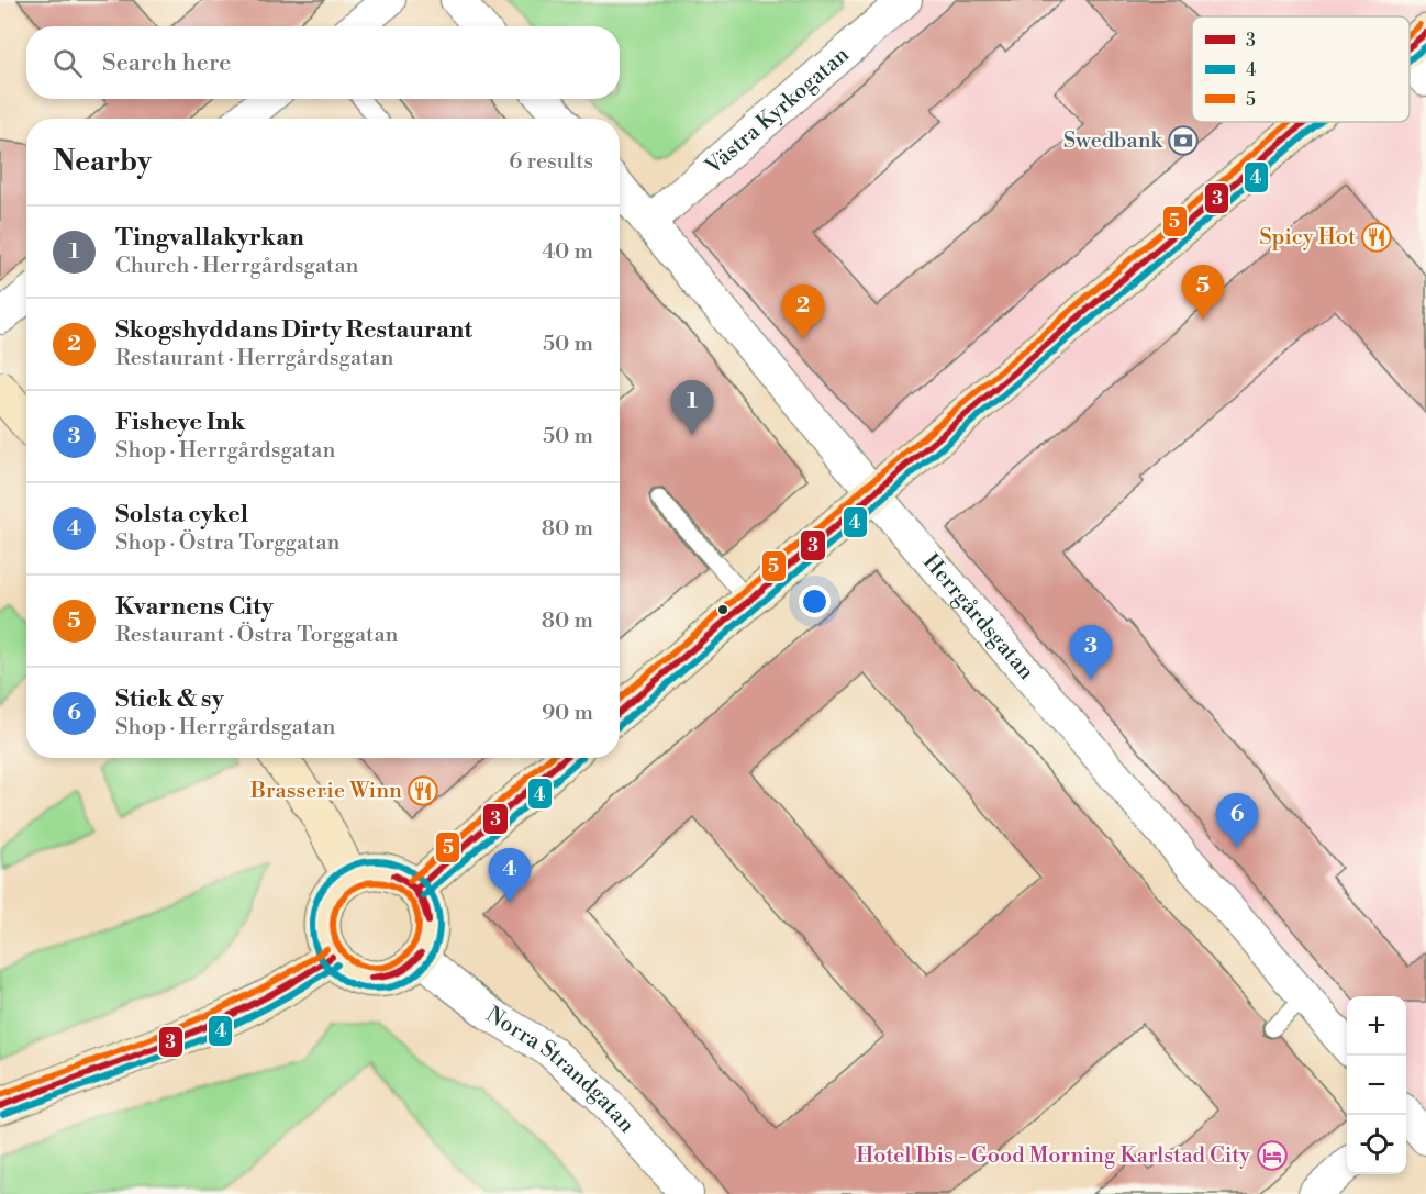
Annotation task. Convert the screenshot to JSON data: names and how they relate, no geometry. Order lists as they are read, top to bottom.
{
  "streets": {
    "street": ["Västra Kyrkogatan", "Herrgårdsgatan", "Norra Strandgatan"]
  },
  "crossings": [
    ["Västra Kyrkogatan", "Herrgårdsgatan"]
  ],
  "places": {
    "bank": ["Swedbank"],
    "restaurant": ["Spicy Hot", "Brasserie Winn"],
    "hotel": ["Hotel Ibis - Good Morning Karlstad City"]
  },
  "lines": ["transit line 5", "transit line 3", "transit line 4"],
  "legend": ["3", "4", "5"],
  "page": {
    "search": "Search here",
    "heading": ["Nearby", "6 results"],
    "list": [
      {
        "mark": "1",
        "name": "Tingvallakyrkan",
        "note": "Church · Herrgårdsgatan",
        "value": "40 m"
      },
      {
        "mark": "2",
        "name": "Skogshyddans Dirty Restaurant",
        "note": "Restaurant · Herrgårdsgatan",
        "value": "50 m"
      },
      {
        "mark": "3",
        "name": "Fisheye Ink",
        "note": "Shop · Herrgårdsgatan",
        "value": "50 m"
      },
      {
        "mark": "4",
        "name": "Solsta cykel",
        "note": "Shop · Östra Torggatan",
        "value": "80 m"
      },
      {
        "mark": "5",
        "name": "Kvarnens City",
        "note": "Restaurant · Östra Torggatan",
        "value": "80 m"
      },
      {
        "mark": "6",
        "name": "Stick & sy",
        "note": "Shop · Herrgårdsgatan",
        "value": "90 m"
      }
    ],
    "pins": [
      "5",
      "2",
      "1",
      "3",
      "6",
      "4"
    ],
    "map_buttons": ["+", "−"]
  }
}
